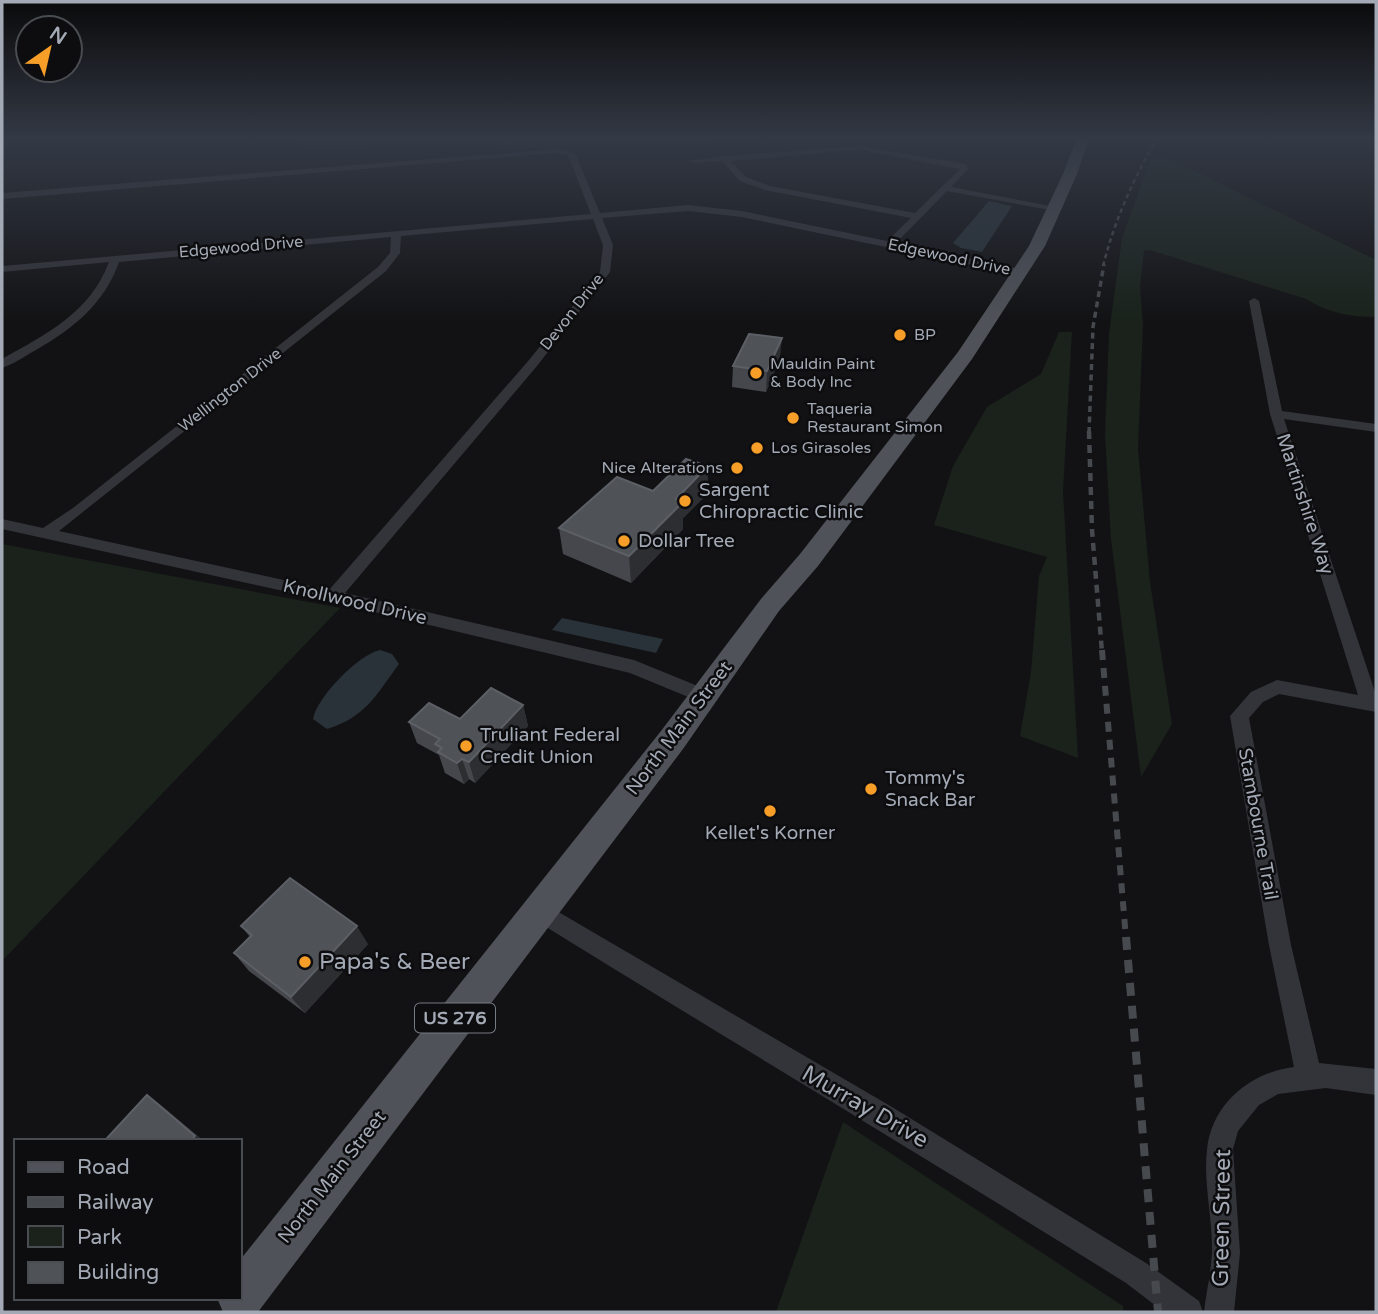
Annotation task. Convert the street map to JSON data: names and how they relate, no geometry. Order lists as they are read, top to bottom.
{
  "streets": {
    "main road": ["North Main Street", "US 276"],
    "street": [
      "Edgewood Drive",
      "Devon Drive",
      "Wellington Drive",
      "Martinshire Way",
      "Knollwood Drive",
      "Stambourne Trail",
      "Murray Drive",
      "Green Street"
    ]
  },
  "crossings": [
    ["Edgewood Drive", "Devon Drive"],
    ["Edgewood Drive", "Wellington Drive"],
    ["Edgewood Drive", "North Main Street"],
    ["Devon Drive", "Knollwood Drive"],
    ["Wellington Drive", "Knollwood Drive"],
    ["Martinshire Way", "Stambourne Trail"],
    ["Knollwood Drive", "North Main Street"],
    ["North Main Street", "Murray Drive"],
    ["Stambourne Trail", "Green Street"]
  ],
  "places": [
    "BP",
    "Mauldin Paint & Body Inc",
    "Taqueria Restaurant Simon",
    "Los Girasoles",
    "Nice Alterations",
    "Sargent Chiropractic Clinic",
    "Dollar Tree",
    "Truliant Federal Credit Union",
    "Tommy's Snack Bar",
    "Kellet's Korner",
    "Papa's & Beer"
  ],
  "legend": [
    "Road",
    "Railway",
    "Park",
    "Building"
  ],
  "north": "top right"
}
